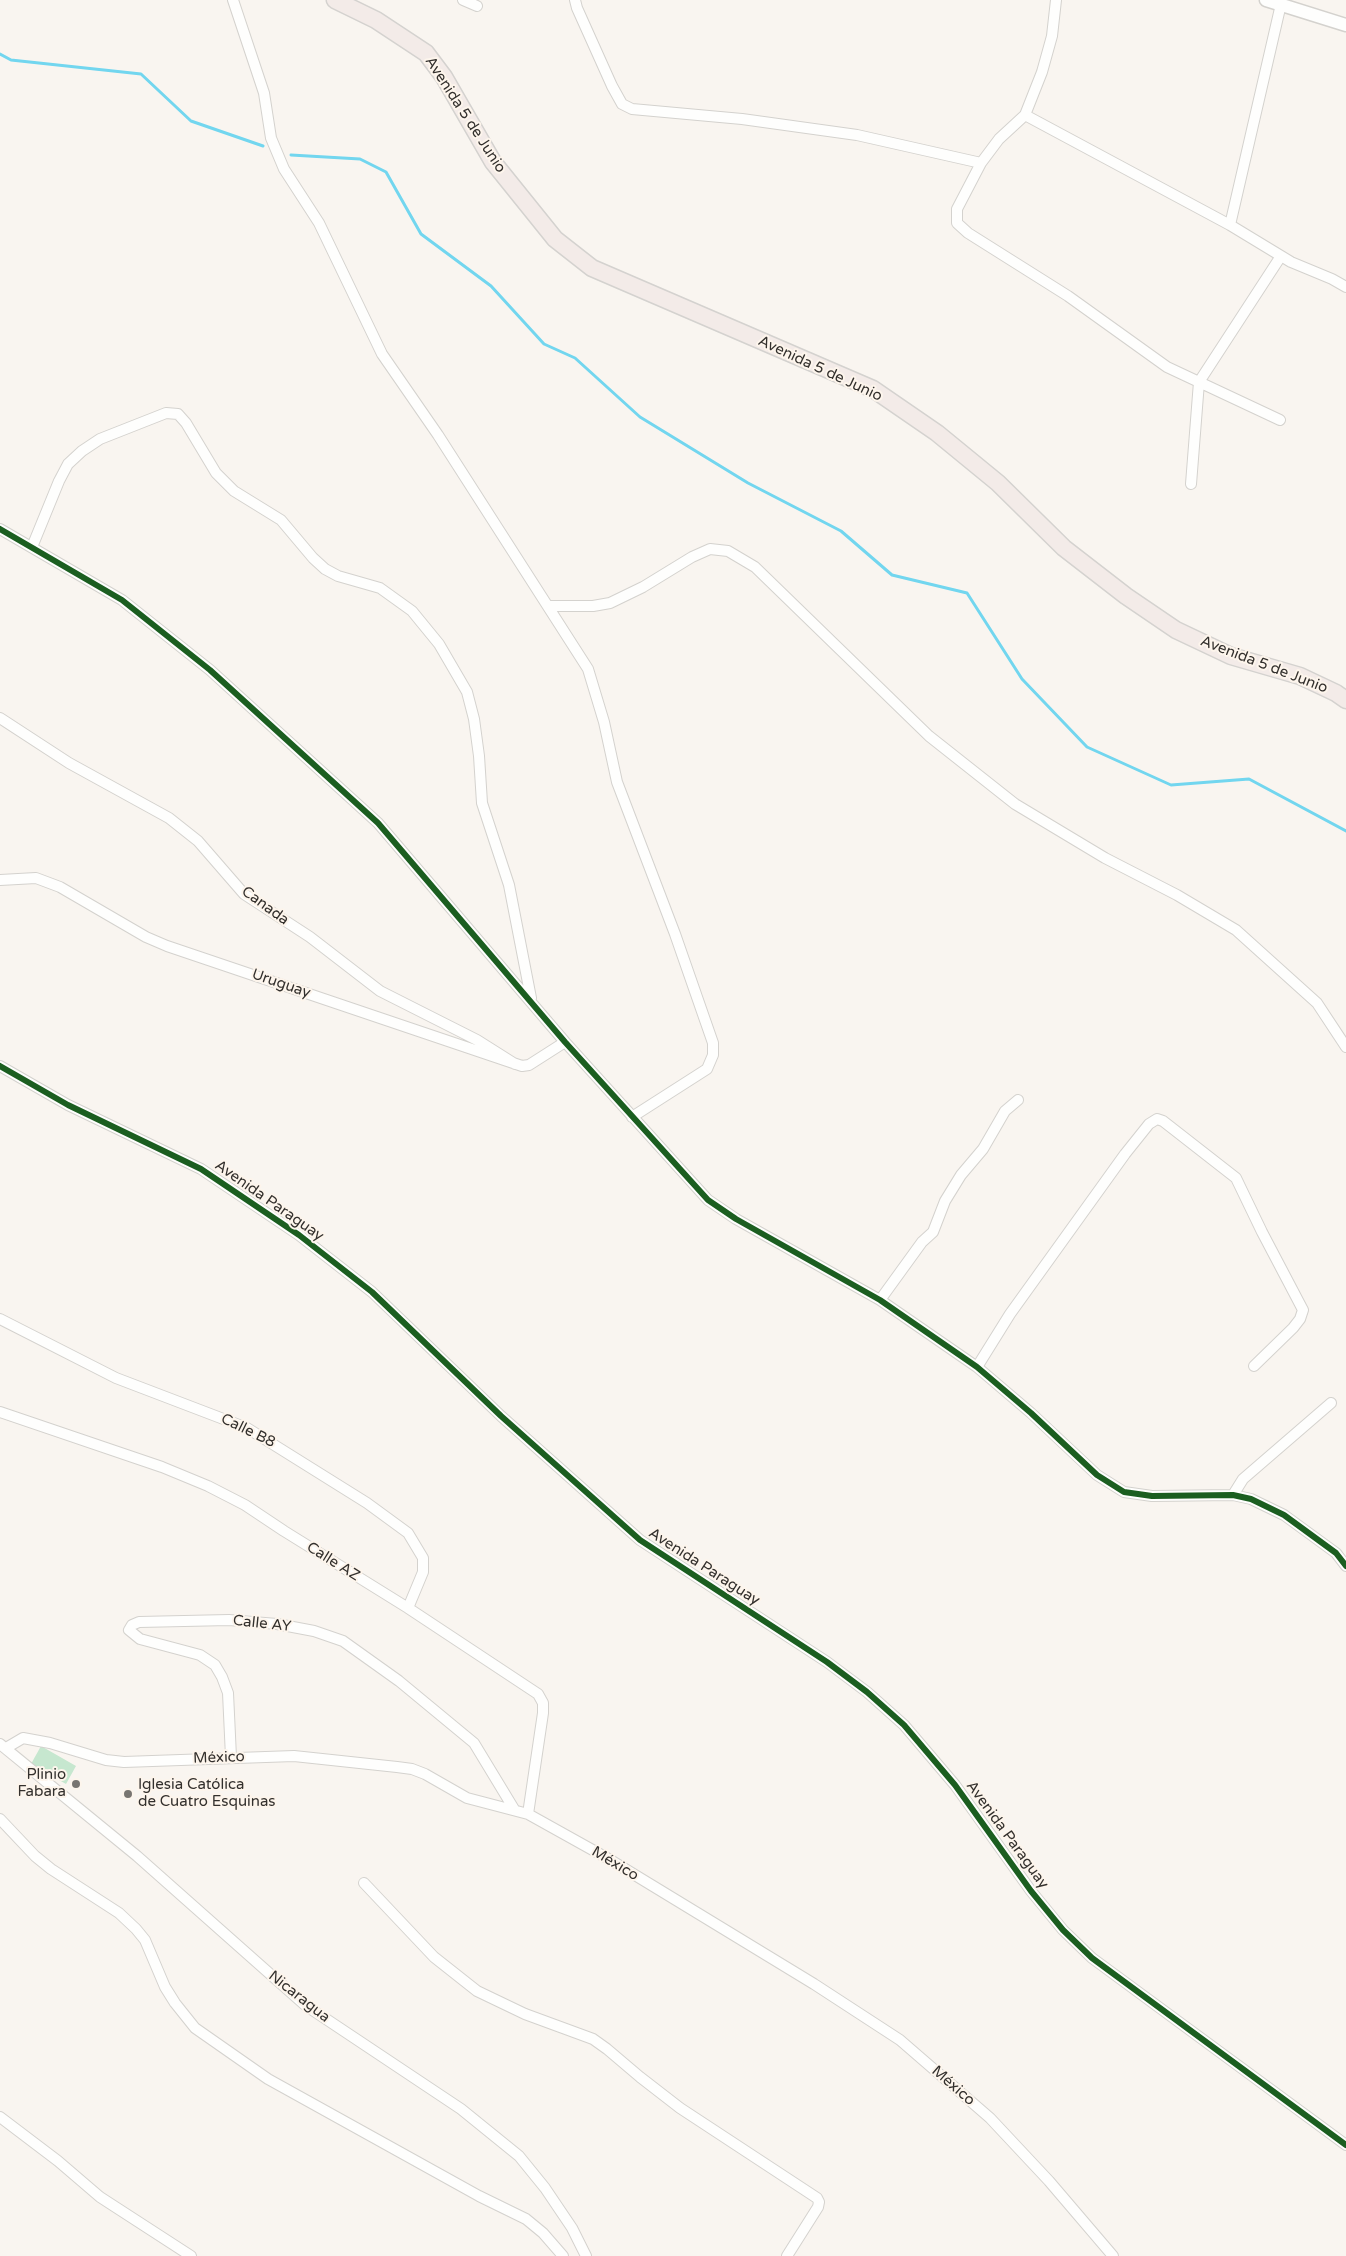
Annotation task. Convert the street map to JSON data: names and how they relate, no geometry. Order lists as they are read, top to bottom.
{
  "streets": {
    "main road": ["Avenida 5 de Junio"],
    "street": [
      "Canada",
      "Uruguay",
      "Avenida Paraguay",
      "Calle B8",
      "Calle AZ",
      "Calle AY",
      "México",
      "Nicaragua"
    ]
  },
  "crossings": [
    ["Canada", "Uruguay"],
    ["Calle B8", "Calle AZ"],
    ["Calle AZ", "México"],
    ["Calle AY", "México"],
    ["México", "Nicaragua"]
  ],
  "places": ["Plinio Fabara", "Iglesia Católica de Cuatro Esquinas"]
}
